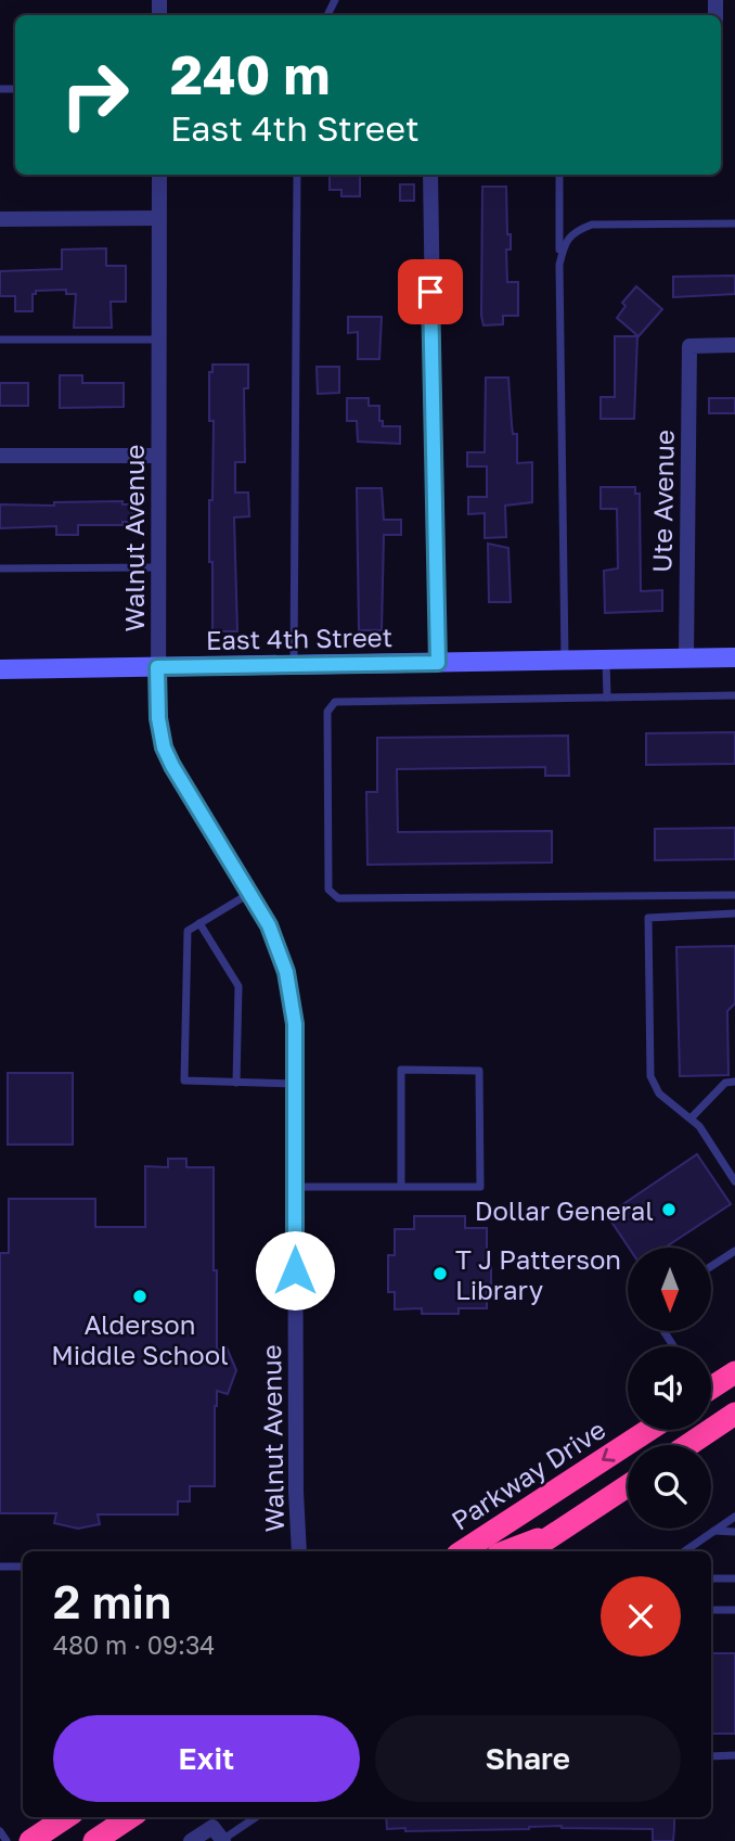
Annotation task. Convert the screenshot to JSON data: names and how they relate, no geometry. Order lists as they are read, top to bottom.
{
  "streets": {
    "highway": ["Parkway Drive"],
    "street": ["Ute Avenue", "Walnut Avenue", "East 4th Street"]
  },
  "crossings": [
    ["Ute Avenue", "East 4th Street"],
    ["Walnut Avenue", "East 4th Street"]
  ],
  "places": ["Dollar General", "T J Patterson Library", "Alderson Middle School"],
  "north": "bottom",
  "page": {
    "turn": ["240 m", "East 4th Street"],
    "heading": ["2 min", "480 m · 09:34"],
    "buttons": ["Exit", "Share"]
  }
}
